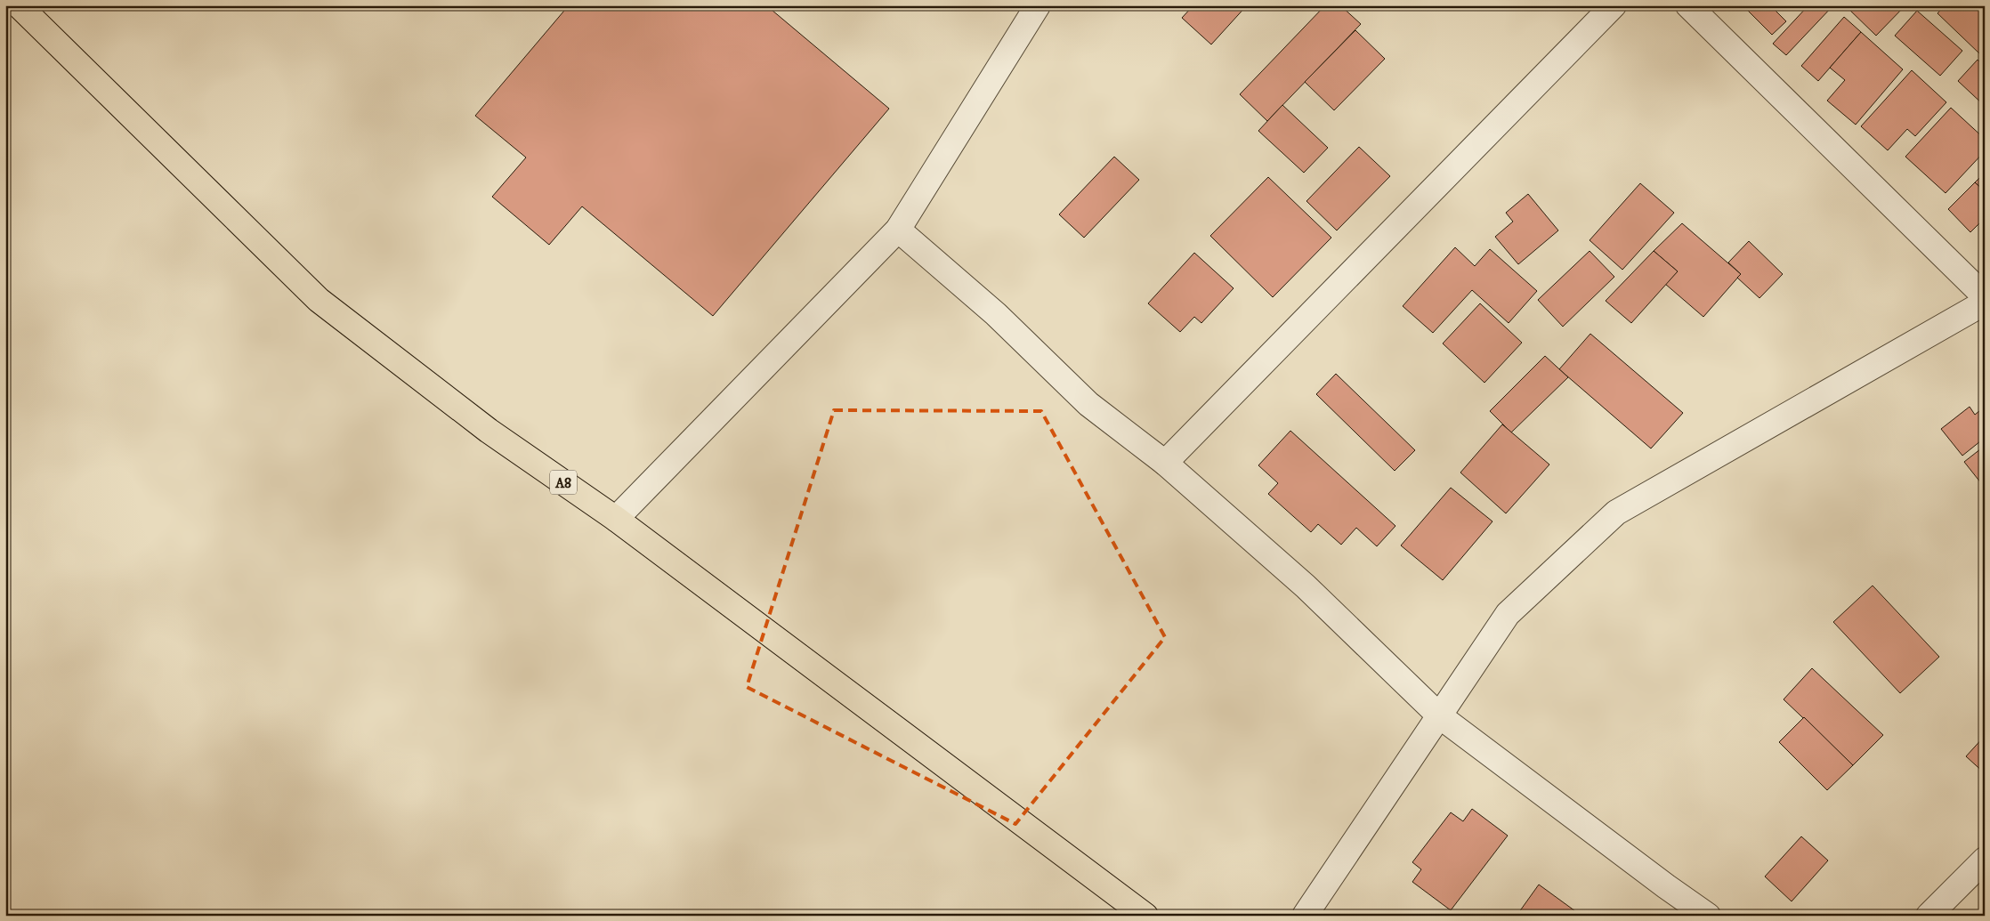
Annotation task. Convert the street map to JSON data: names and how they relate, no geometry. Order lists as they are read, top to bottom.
{
  "streets": {
    "main road": ["A8"]
  }
}
